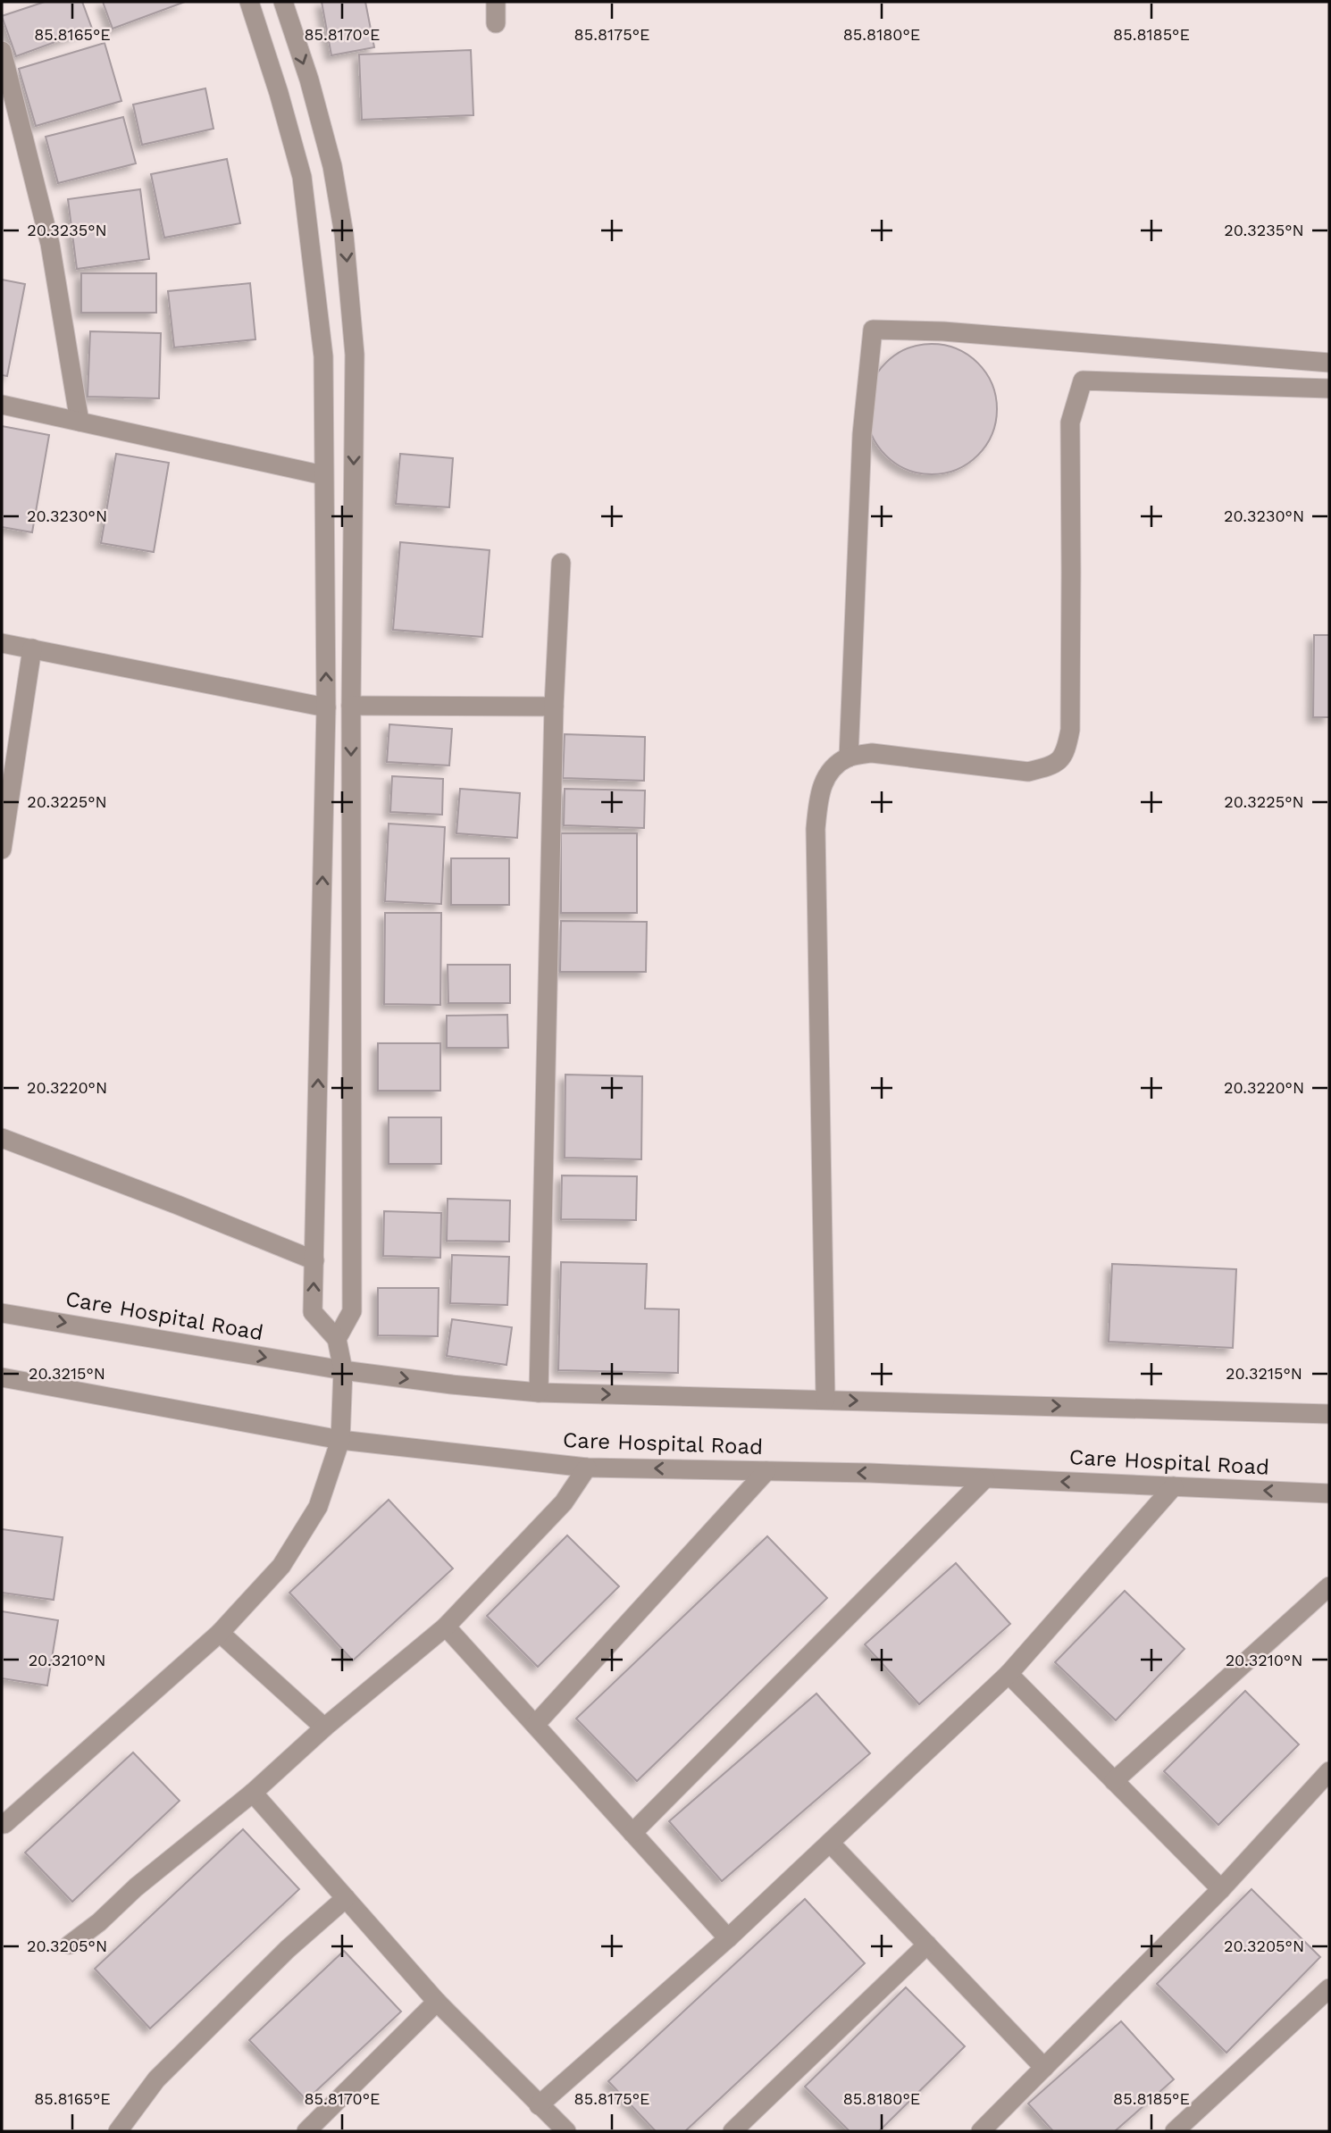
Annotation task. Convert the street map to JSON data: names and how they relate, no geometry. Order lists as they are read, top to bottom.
{
  "streets": {
    "street": ["Care Hospital Road"]
  },
  "coordinates": [
    "85.8165°E",
    "85.8170°E",
    "85.8175°E",
    "85.8180°E",
    "85.8185°E",
    "20.3235°N",
    "20.3230°N",
    "20.3225°N",
    "20.3220°N",
    "20.3215°N",
    "20.3210°N",
    "20.3205°N"
  ]
}
